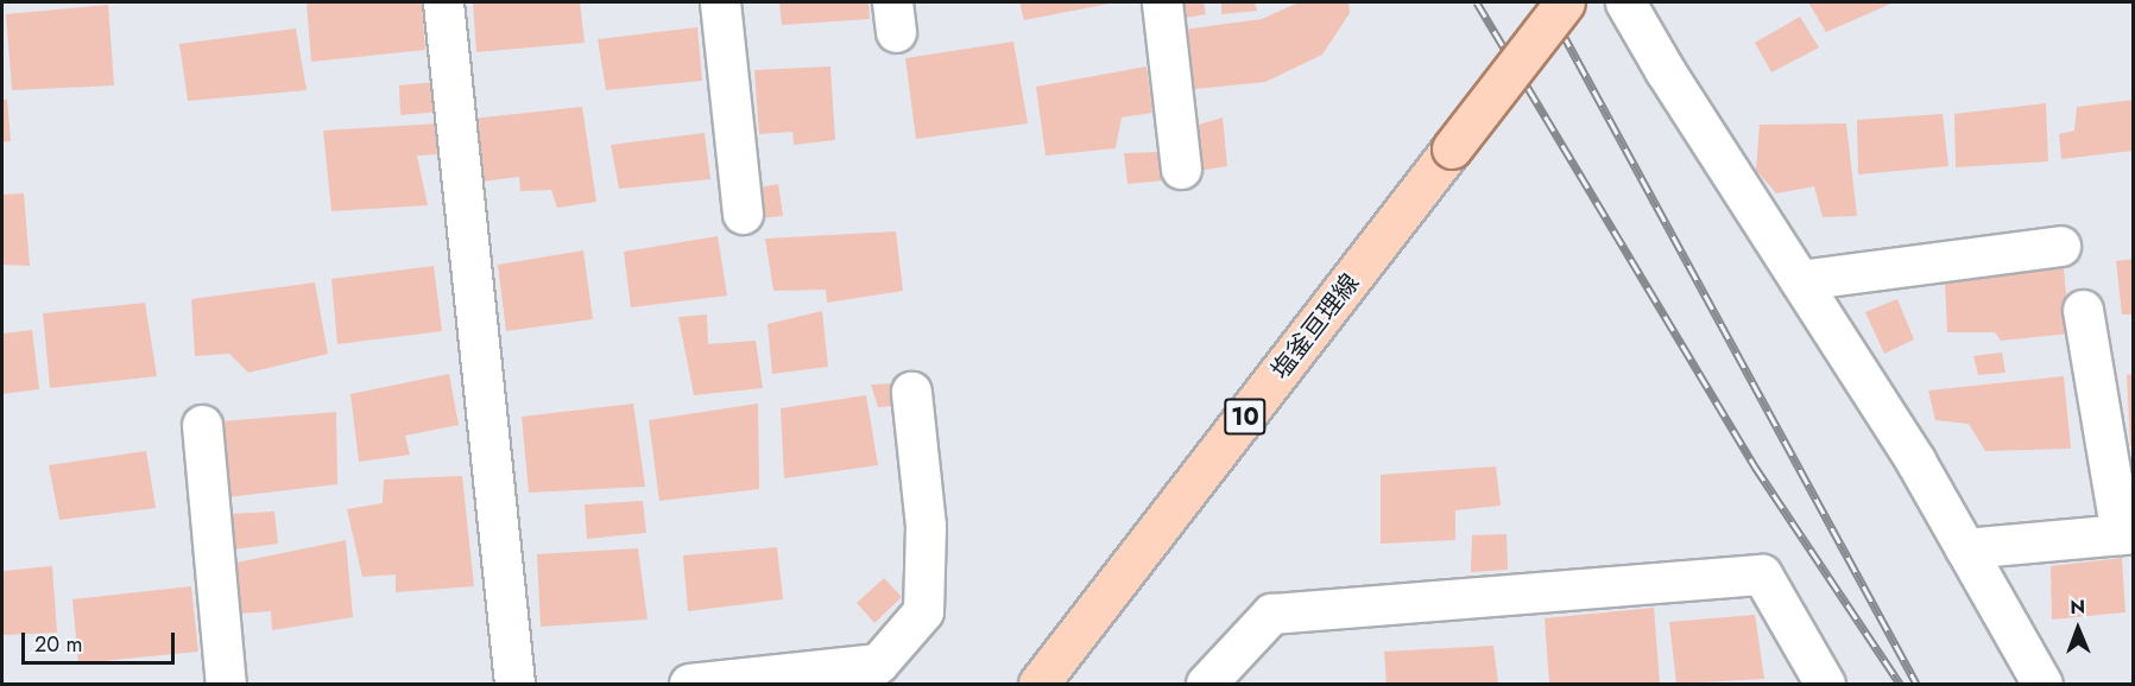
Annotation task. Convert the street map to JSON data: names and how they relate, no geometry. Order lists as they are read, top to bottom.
{
  "streets": {
    "main road": ["塩釜亘理線", "10"]
  },
  "scale_bar": "20 m",
  "north": "top"
}
